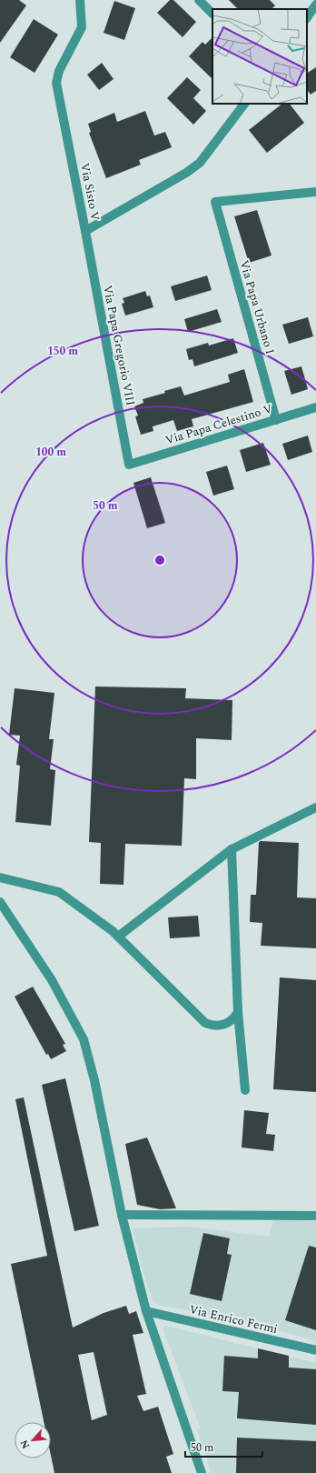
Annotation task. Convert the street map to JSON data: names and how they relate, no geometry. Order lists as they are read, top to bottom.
{
  "streets": {
    "street": [
      "Via Sisto V",
      "Via Papa Urbano I",
      "Via Papa Gregorio VIII",
      "Via Papa Celestino V",
      "Via Enrico Fermi"
    ]
  },
  "crossings": [
    ["Via Sisto V", "Via Papa Gregorio VIII"],
    ["Via Papa Urbano I", "Via Papa Celestino V"],
    ["Via Papa Gregorio VIII", "Via Papa Celestino V"]
  ],
  "scale_bar": "50 m",
  "north": "bottom left",
  "rings": ["150 m", "100 m", "50 m"]
}
